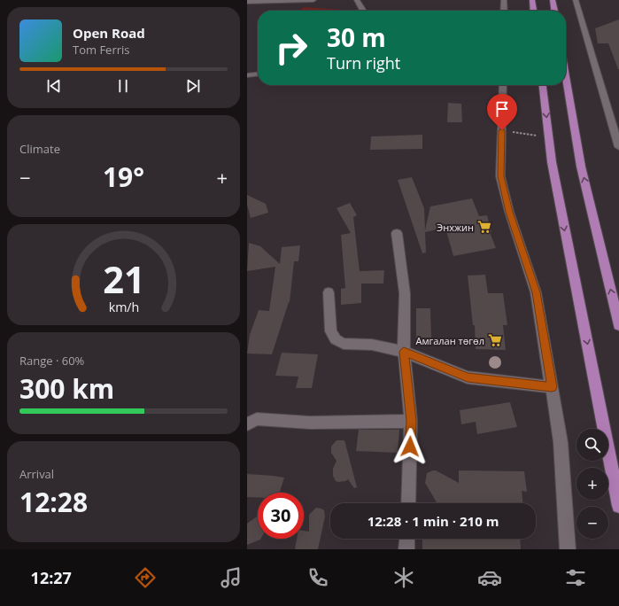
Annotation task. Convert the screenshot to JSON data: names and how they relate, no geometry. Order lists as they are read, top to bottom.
{
  "places": {
    "supermarket": ["Энхжин", "Амгалан төгөл"]
  },
  "page": {
    "turn": ["30 m", "Turn right"],
    "song": ["Open Road", "Tom Ferris"],
    "tile": [
      "Climate",
      ["Range · 60%", "300 km"],
      ["Arrival", "12:28"]
    ],
    "heat": ["−", "19°", "+"],
    "map_buttons": ["+", "−"],
    "limit": "30",
    "trip": "12:28 · 1 min · 210 m",
    "tabs": "12:27",
    "gauge": ["21", "km/h"]
  }
}
